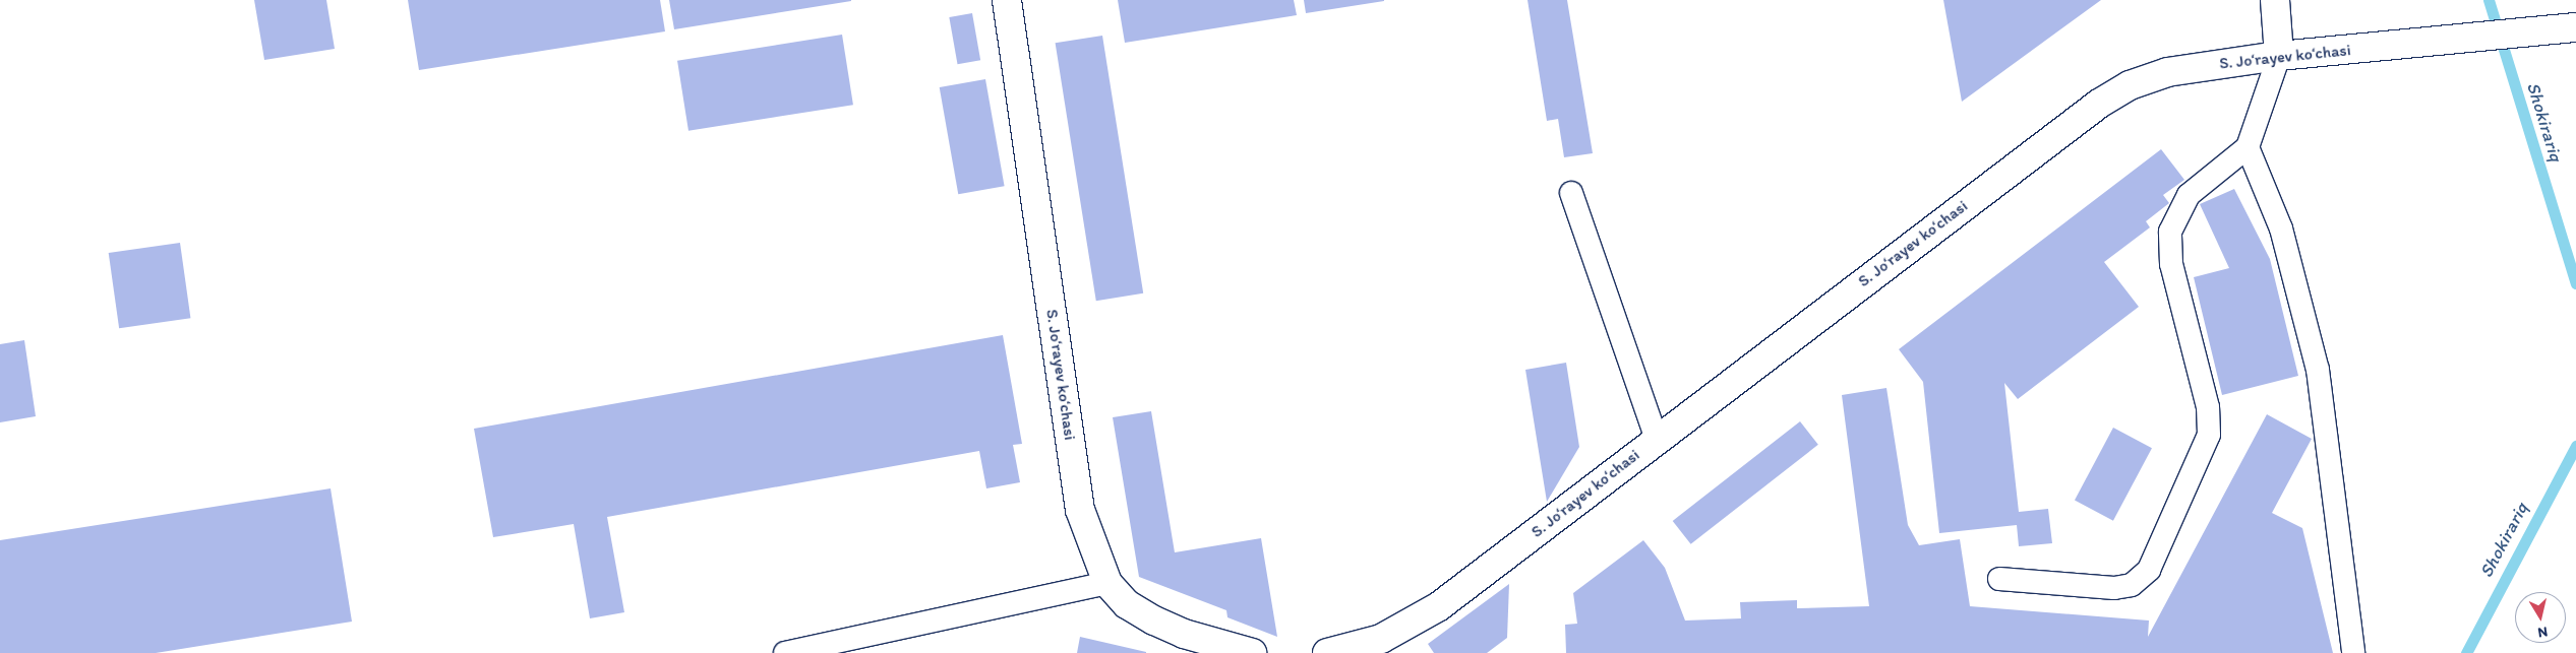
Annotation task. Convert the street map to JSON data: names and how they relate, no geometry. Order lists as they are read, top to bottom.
{
  "streets": {
    "street": ["S. Joʻrayev koʻchasi"]
  },
  "water": ["Shokirariq"],
  "north": "bottom"
}
